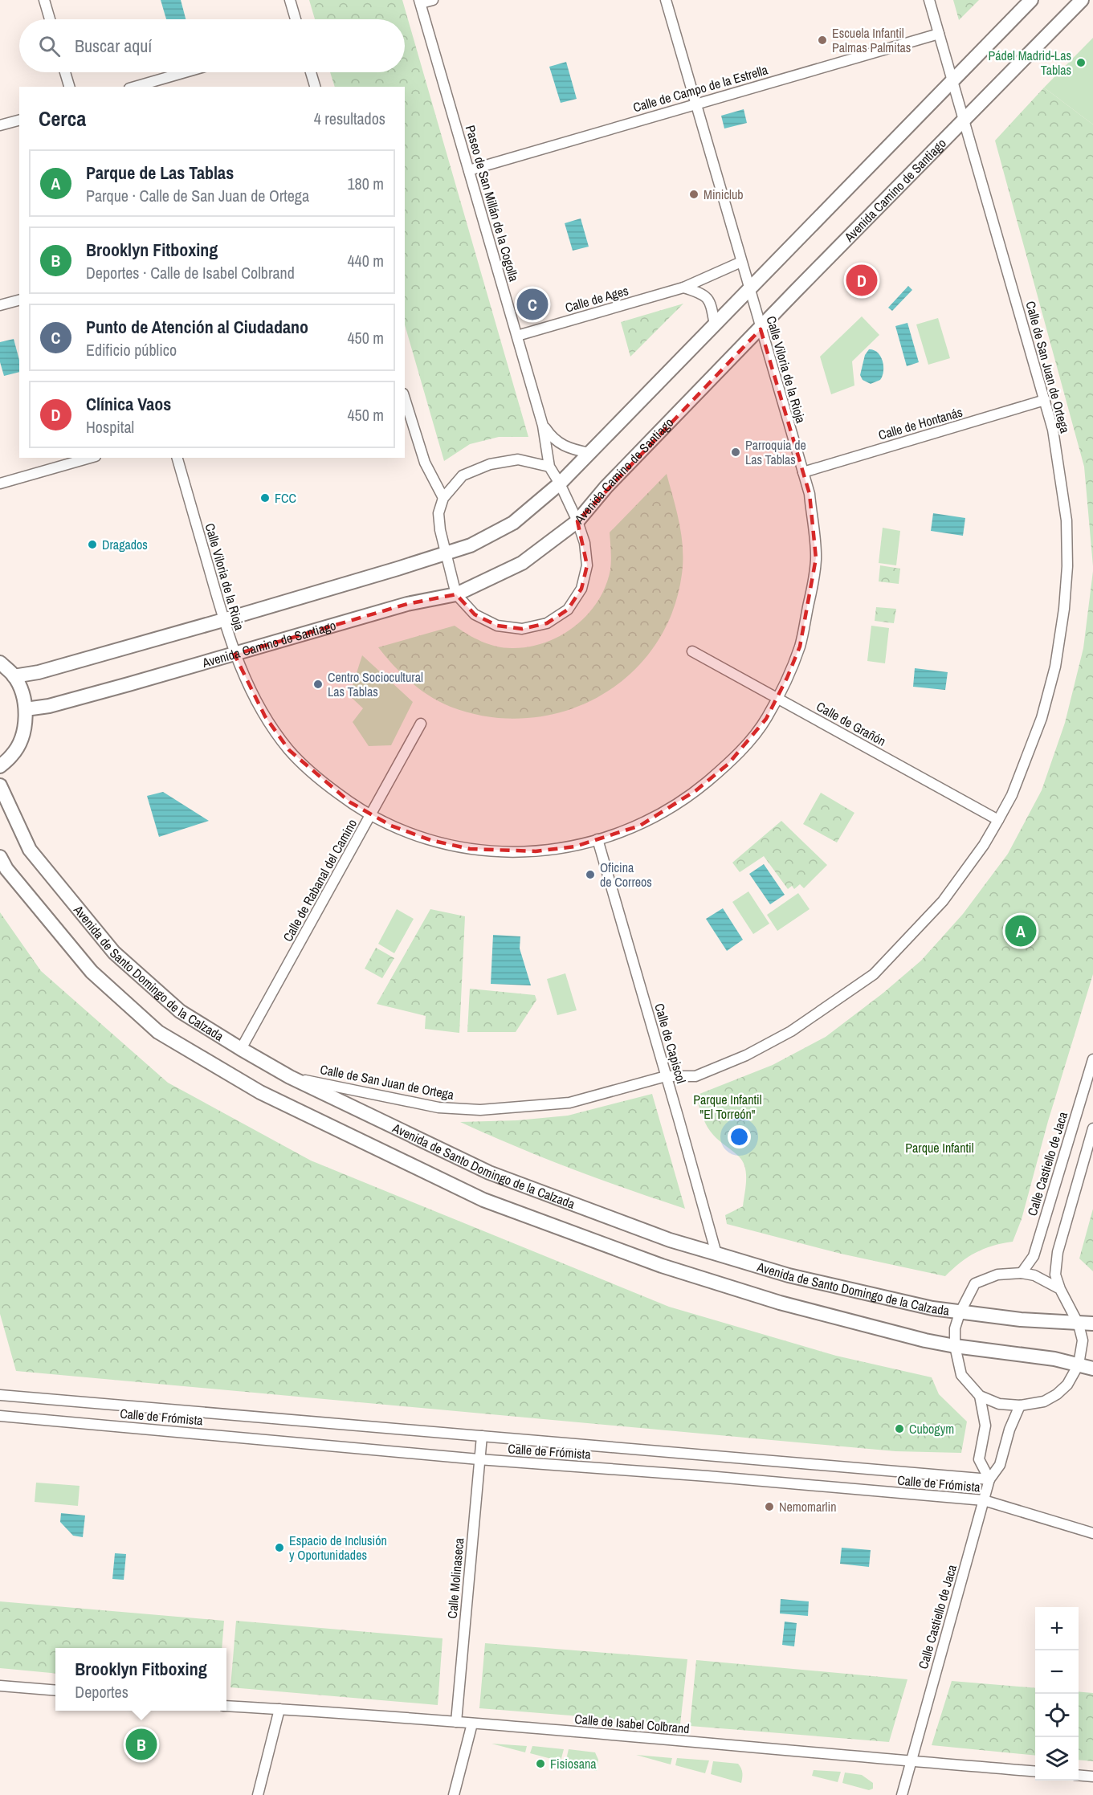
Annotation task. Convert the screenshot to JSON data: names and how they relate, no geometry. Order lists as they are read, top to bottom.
{
  "streets": {
    "street": [
      "Calle de Campo de la Estrella",
      "Avenida Camino de Santiago",
      "Paseo de San Millán de la Cogolla",
      "Calle de Ages",
      "Calle de San Juan de Ortega",
      "Calle Viloria de la Rioja",
      "Calle de Hontanás",
      "Calle de Grañón",
      "Calle de Rabanal del Camino",
      "Avenida de Santo Domingo de la Calzada",
      "Calle de Capiscol",
      "Calle Castiello de Jaca",
      "Calle de Frómista",
      "Calle Molinaseca",
      "Calle de Isabel Colbrand"
    ]
  },
  "crossings": [
    ["Calle de Campo de la Estrella", "Paseo de San Millán de la Cogolla"],
    ["Calle de Campo de la Estrella", "Calle de San Juan de Ortega"],
    ["Calle de Campo de la Estrella", "Calle Viloria de la Rioja"],
    ["Avenida Camino de Santiago", "Calle de San Juan de Ortega"],
    ["Avenida Camino de Santiago", "Calle Viloria de la Rioja"],
    ["Paseo de San Millán de la Cogolla", "Calle de Ages"],
    ["Calle de Ages", "Calle Viloria de la Rioja"],
    ["Calle de San Juan de Ortega", "Calle de Hontanás"],
    ["Calle de San Juan de Ortega", "Calle de Grañón"],
    ["Calle de San Juan de Ortega", "Avenida de Santo Domingo de la Calzada"],
    ["Calle de San Juan de Ortega", "Calle de Capiscol"],
    ["Calle Viloria de la Rioja", "Calle de Hontanás"],
    ["Calle Viloria de la Rioja", "Calle de Grañón"],
    ["Calle Viloria de la Rioja", "Calle de Rabanal del Camino"],
    ["Calle Viloria de la Rioja", "Calle de Capiscol"],
    ["Calle de Rabanal del Camino", "Avenida de Santo Domingo de la Calzada"],
    ["Avenida de Santo Domingo de la Calzada", "Calle de Capiscol"],
    ["Calle Castiello de Jaca", "Calle de Frómista"],
    ["Calle Castiello de Jaca", "Calle de Isabel Colbrand"],
    ["Calle de Frómista", "Calle Molinaseca"],
    ["Calle Molinaseca", "Calle de Isabel Colbrand"]
  ],
  "parks": ["Parque Infantil \"El Torreón\"", "Parque Infantil"],
  "places": [
    "Escuela Infantil Palmas Palmitas",
    "Pádel Madrid-Las Tablas",
    "Miniclub",
    "Parroquia de Las Tablas",
    "FCC",
    "Dragados",
    "Centro Sociocultural Las Tablas",
    "Oficina de Correos",
    "Cubogym",
    "Nemomarlin",
    "Espacio de Inclusión y Oportunidades",
    "Fisiosana"
  ],
  "page": {
    "search": "Buscar aquí",
    "heading": ["Cerca", "4 resultados"],
    "list": [
      {
        "mark": "A",
        "name": "Parque de Las Tablas",
        "note": "Parque · Calle de San Juan de Ortega",
        "value": "180 m"
      },
      {
        "mark": "B",
        "name": "Brooklyn Fitboxing",
        "note": "Deportes · Calle de Isabel Colbrand",
        "value": "440 m"
      },
      {
        "mark": "C",
        "name": "Punto de Atención al Ciudadano",
        "note": "Edificio público",
        "value": "450 m"
      },
      {
        "mark": "D",
        "name": "Clínica Vaos",
        "note": "Hospital",
        "value": "450 m"
      }
    ],
    "pins": [
      "D",
      "C",
      "A",
      "B"
    ],
    "map_buttons": ["+", "−"],
    "popup": ["Brooklyn Fitboxing", "Deportes"]
  }
}
